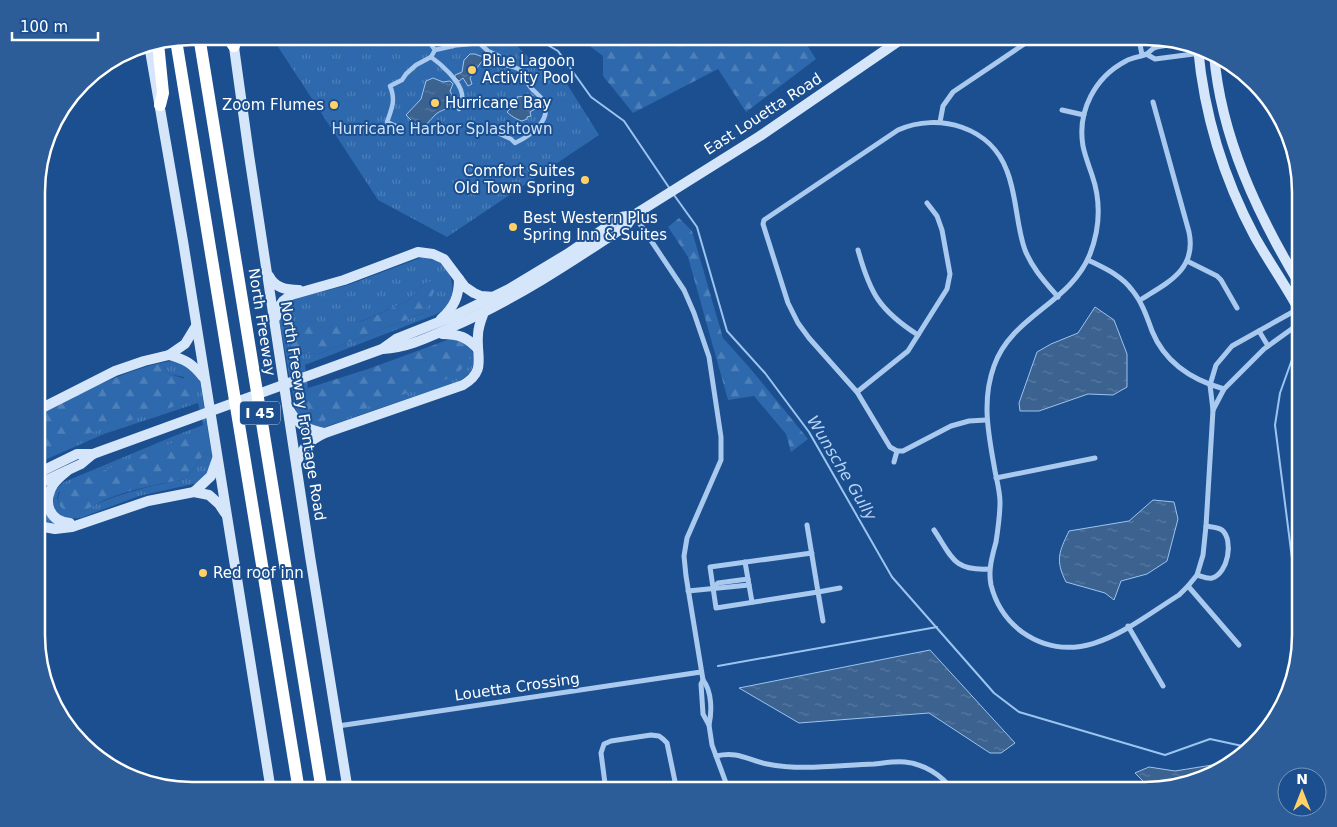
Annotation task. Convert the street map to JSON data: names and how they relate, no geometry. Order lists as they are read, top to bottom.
{
  "streets": {
    "highway": ["North Freeway", "I 45"],
    "main road": ["East Louetta Road", "North Freeway Frontage Road"],
    "street": ["Louetta Crossing"]
  },
  "crossings": [
    ["North Freeway Frontage Road", "Louetta Crossing"]
  ],
  "water": ["Wunsche Gully"],
  "parks": ["Hurricane Harbor Splashtown"],
  "places": [
    "Blue Lagoon Activity Pool",
    "Hurricane Bay",
    "Zoom Flumes",
    "Comfort Suites Old Town Spring",
    "Best Western Plus Spring Inn & Suites",
    "Red roof inn"
  ],
  "scale_bar": "100 m",
  "north": "top"
}
